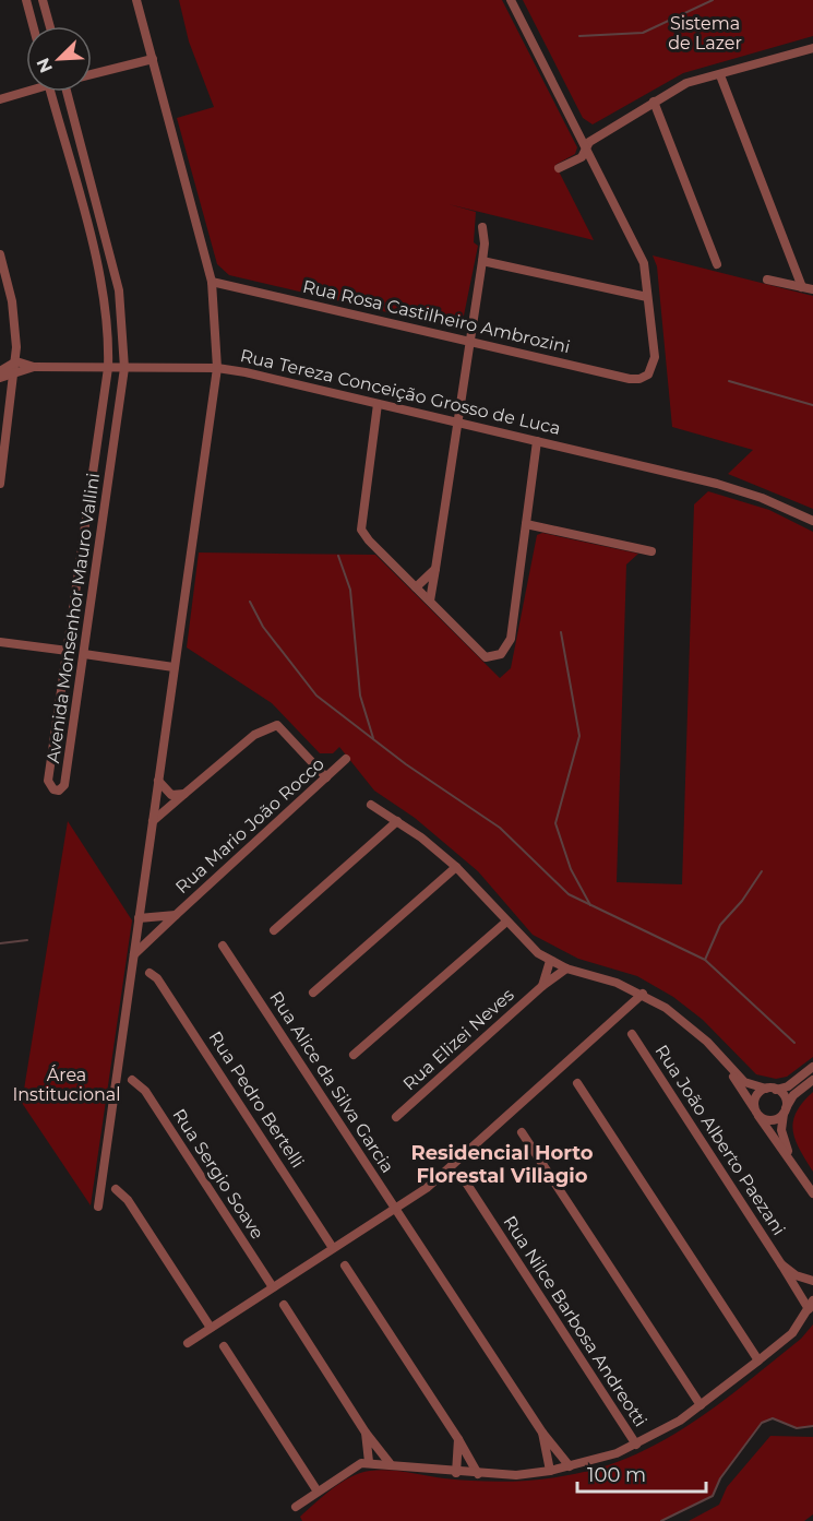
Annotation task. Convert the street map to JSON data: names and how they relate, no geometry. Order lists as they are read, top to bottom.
{
  "streets": {
    "street": [
      "Rua Rosa Castilheiro Ambrozini",
      "Rua Tereza Conceição Grosso de Luca",
      "Avenida Monsenhor Mauro Vallini",
      "Rua Mario João Rocco",
      "Rua Elizei Neves",
      "Rua Alice da Silva Garcia",
      "Rua Pedro Bertelli",
      "Rua João Alberto Paezani",
      "Rua Sergio Soave",
      "Rua Nilce Barbosa Andreotti"
    ]
  },
  "crossings": [
    ["Rua Tereza Conceição Grosso de Luca", "Avenida Monsenhor Mauro Vallini"]
  ],
  "districts": ["Residencial Horto Florestal Villagio"],
  "parks": ["Sistema de Lazer", "Área Institucional"],
  "scale_bar": "100 m",
  "north": "bottom left"
}
